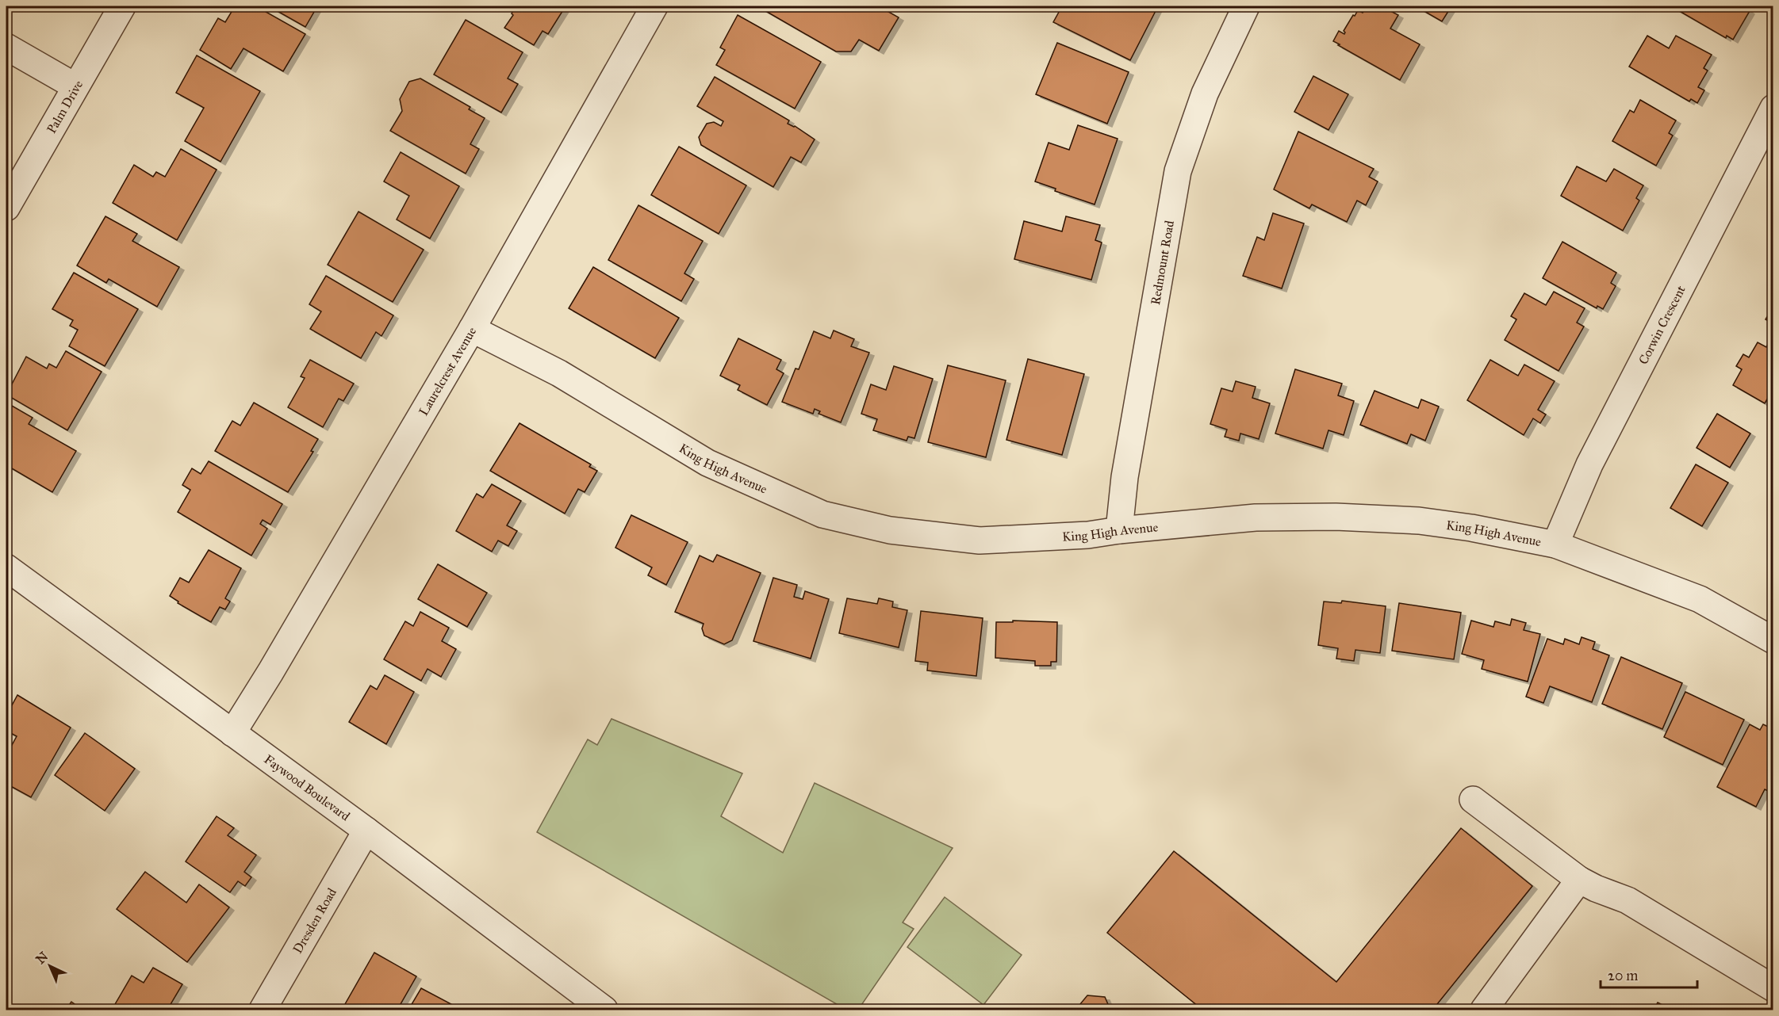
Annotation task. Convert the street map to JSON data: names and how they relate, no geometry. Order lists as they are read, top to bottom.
{
  "streets": {
    "street": [
      "Palm Drive",
      "Redmount Road",
      "Corwin Crescent",
      "Laurelcrest Avenue",
      "King High Avenue",
      "Faywood Boulevard",
      "Dresden Road"
    ]
  },
  "crossings": [
    ["Redmount Road", "King High Avenue"],
    ["Corwin Crescent", "King High Avenue"],
    ["Laurelcrest Avenue", "King High Avenue"],
    ["Laurelcrest Avenue", "Faywood Boulevard"],
    ["Faywood Boulevard", "Dresden Road"]
  ],
  "scale_bar": "20 m",
  "north": "top left"
}
